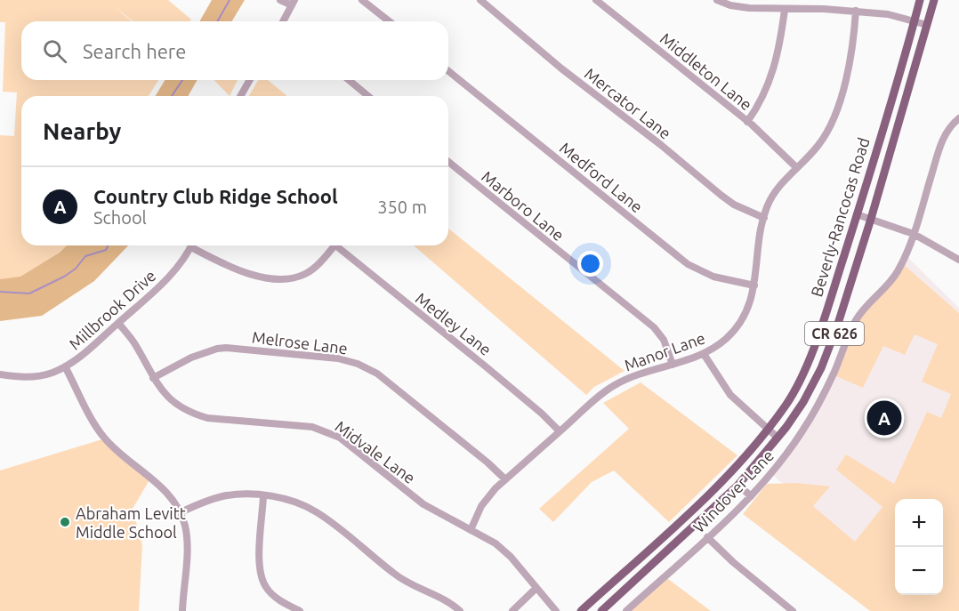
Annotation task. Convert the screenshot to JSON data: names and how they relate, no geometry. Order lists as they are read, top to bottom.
{
  "streets": {
    "main road": ["Beverly-Rancocas Road", "CR 626"],
    "street": [
      "Middleton Lane",
      "Mercator Lane",
      "Medford Lane",
      "Marboro Lane",
      "Millbrook Drive",
      "Medley Lane",
      "Melrose Lane",
      "Manor Lane",
      "Midvale Lane",
      "Windover Lane"
    ]
  },
  "crossings": [
    ["Middleton Lane", "Manor Lane"],
    ["Mercator Lane", "Manor Lane"],
    ["Medford Lane", "Manor Lane"],
    ["Marboro Lane", "Manor Lane"],
    ["Millbrook Drive", "Midvale Lane"],
    ["Medley Lane", "Manor Lane"],
    ["Melrose Lane", "Manor Lane"],
    ["Melrose Lane", "Midvale Lane"],
    ["Manor Lane", "Midvale Lane"]
  ],
  "places": ["Abraham Levitt Middle School"],
  "page": {
    "search": "Search here",
    "heading": "Nearby",
    "list": [
      {
        "mark": "A",
        "name": "Country Club Ridge School",
        "note": "School",
        "value": "350 m"
      }
    ],
    "pins": "A",
    "map_buttons": ["+", "−"]
  }
}
